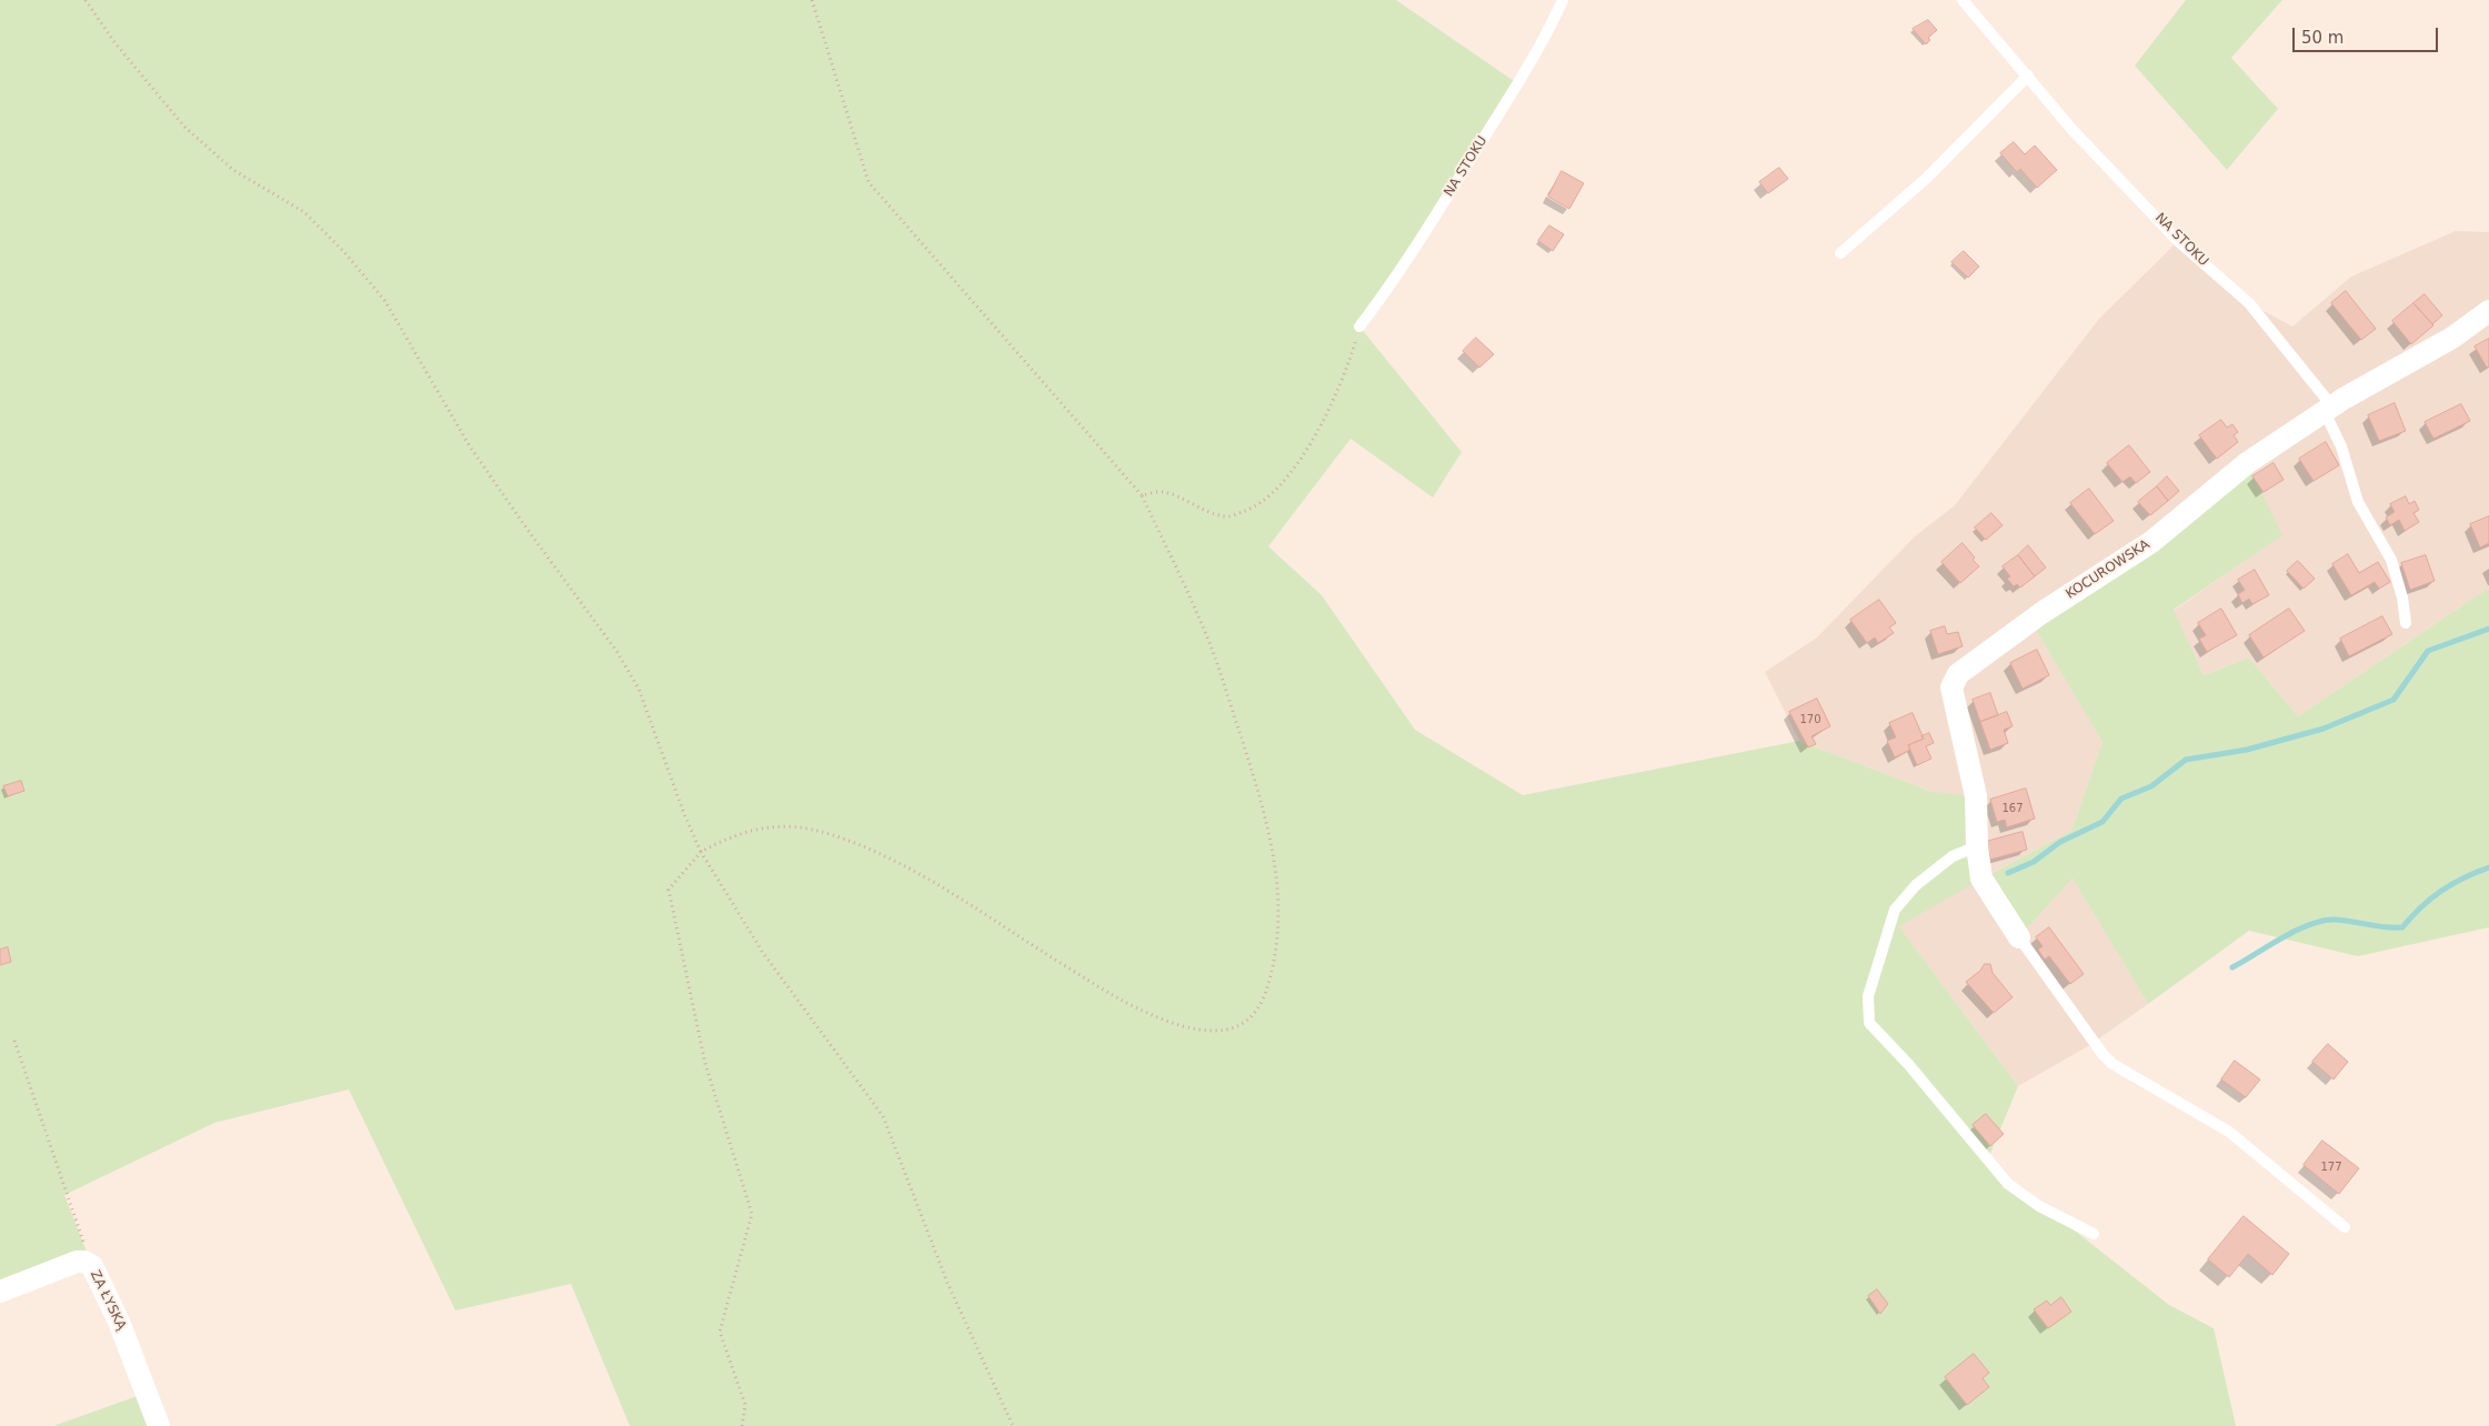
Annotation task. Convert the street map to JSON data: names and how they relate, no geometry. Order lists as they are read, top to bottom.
{
  "streets": {
    "street": ["KOCUROWSKA", "ZA ŁYSKĄ"],
    "lane": ["NA STOKU"]
  },
  "crossings": [
    ["NA STOKU", "KOCUROWSKA"]
  ],
  "house_numbers": ["170", "167", "177"],
  "scale_bar": "50 m"
}
